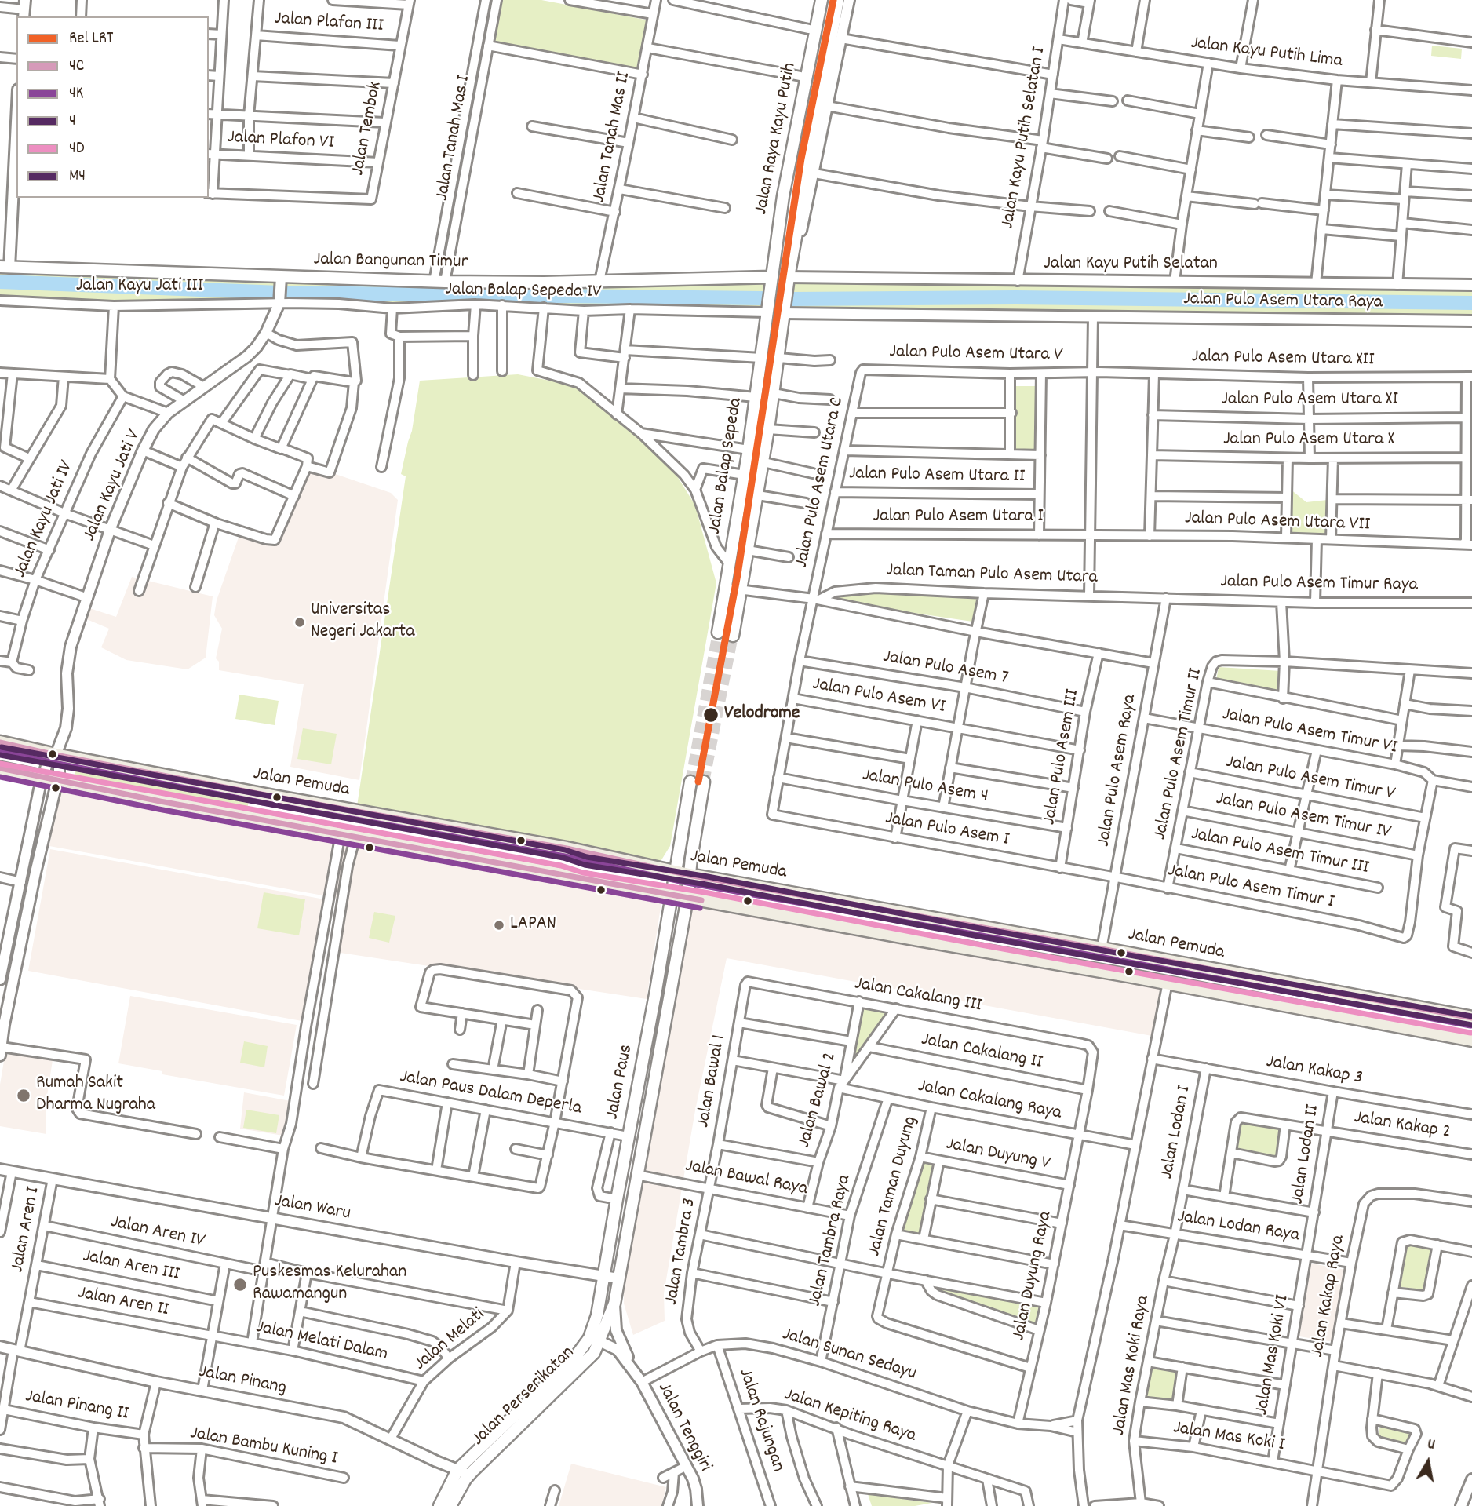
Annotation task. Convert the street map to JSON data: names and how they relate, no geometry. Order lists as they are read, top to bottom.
{
  "streets": {
    "main road": [
      "Jalan Raya Kayu Putih",
      "Jalan Bangunan Timur",
      "Jalan Balap Sepeda",
      "Jalan Pemuda",
      "Jalan Paus",
      "Jalan Perserikatan"
    ],
    "street": [
      "Jalan Plafon III",
      "Jalan Kayu Putih Lima",
      "Jalan Tembok",
      "Jalan Tanah Mas II",
      "Jalan Tanah Mas I",
      "Jalan Kayu Putih Selatan I",
      "Jalan Plafon VI",
      "Jalan Kayu Putih Selatan",
      "Jalan Kayu Jati III",
      "Jalan Balap Sepeda IV",
      "Jalan Pulo Asem Utara Raya",
      "Jalan Pulo Asem Utara V",
      "Jalan Pulo Asem Utara XII",
      "Jalan Pulo Asem Utara XI",
      "Jalan Pulo Asem Utara X",
      "Jalan Pulo Asem Utara II",
      "Jalan Pulo Asem Utara C",
      "Jalan Kayu Jati V",
      "Jalan Pulo Asem Utara I",
      "Jalan Kayu Jati IV",
      "Jalan Pulo Asem Utara VII",
      "Jalan Taman Pulo Asem Utara",
      "Jalan Pulo Asem Timur Raya",
      "Jalan Pulo Asem 7",
      "Jalan Pulo Asem VI",
      "Jalan Pulo Asem Timur VI",
      "Jalan Pulo Asem Timur II",
      "Jalan Pulo Asem III",
      "Jalan Pulo Asem Raya",
      "Jalan Pulo Asem Timur V",
      "Jalan Pulo Asem 4",
      "Jalan Pulo Asem Timur IV",
      "Jalan Pulo Asem I",
      "Jalan Pulo Asem Timur III",
      "Jalan Pulo Asem Timur I",
      "Jalan Cakalang III",
      "Jalan Cakalang II",
      "Jalan Kakap 3",
      "Jalan Bawal 1",
      "Jalan Paus Dalam Deperla",
      "Jalan Bawal 2",
      "Jalan Cakalang Raya",
      "Jalan Kakap 2",
      "Jalan Lodan I",
      "Jalan Lodan II",
      "Jalan Duyung V",
      "Jalan Bawal Raya",
      "Jalan Taman Duyung",
      "Jalan Waru",
      "Jalan Lodan Raya",
      "Jalan Aren I",
      "Jalan Aren IV",
      "Jalan Tambra Raya",
      "Jalan Tambra 3",
      "Jalan Aren III",
      "Jalan Duyung Raya",
      "Jalan Kakap Raya",
      "Jalan Aren II",
      "Jalan Melati",
      "Jalan Melati Dalam",
      "Jalan Sunan Sedayu",
      "Jalan Mas Koki VI",
      "Jalan Mas Koki Raya",
      "Jalan Pinang",
      "Jalan Pinang II",
      "Jalan Kepiting Raya",
      "Jalan Rajungan",
      "Jalan Tenggiri",
      "Jalan Mas Koki I",
      "Jalan Bambu Kuning I"
    ]
  },
  "crossings": [
    ["Jalan Plafon III", "Jalan Tembok"],
    ["Jalan Kayu Putih Lima", "Jalan Kayu Putih Selatan I"],
    ["Jalan Tembok", "Jalan Plafon VI"],
    ["Jalan Tanah Mas II", "Jalan Bangunan Timur"],
    ["Jalan Tanah Mas I", "Jalan Bangunan Timur"],
    ["Jalan Kayu Putih Selatan I", "Jalan Kayu Putih Selatan"],
    ["Jalan Raya Kayu Putih", "Jalan Bangunan Timur"],
    ["Jalan Raya Kayu Putih", "Jalan Kayu Putih Selatan"],
    ["Jalan Raya Kayu Putih", "Jalan Balap Sepeda IV"],
    ["Jalan Raya Kayu Putih", "Jalan Pulo Asem Utara Raya"],
    ["Jalan Raya Kayu Putih", "Jalan Balap Sepeda"],
    ["Jalan Bangunan Timur", "Jalan Kayu Jati V"],
    ["Jalan Kayu Jati III", "Jalan Balap Sepeda IV"],
    ["Jalan Kayu Jati III", "Jalan Kayu Jati V"],
    ["Jalan Balap Sepeda IV", "Jalan Balap Sepeda"],
    ["Jalan Balap Sepeda IV", "Jalan Kayu Jati V"],
    ["Jalan Pulo Asem Utara Raya", "Jalan Balap Sepeda"],
    ["Jalan Pulo Asem Utara V", "Jalan Pulo Asem Utara XII"],
    ["Jalan Pulo Asem Utara V", "Jalan Pulo Asem Utara C"],
    ["Jalan Balap Sepeda", "Jalan Taman Pulo Asem Utara"],
    ["Jalan Pulo Asem Utara II", "Jalan Pulo Asem Utara C"],
    ["Jalan Pulo Asem Utara C", "Jalan Pulo Asem Utara I"],
    ["Jalan Pulo Asem Utara C", "Jalan Taman Pulo Asem Utara"],
    ["Jalan Pulo Asem Utara C", "Jalan Pulo Asem 7"],
    ["Jalan Pulo Asem Utara C", "Jalan Pulo Asem VI"],
    ["Jalan Pulo Asem Utara C", "Jalan Pulo Asem 4"],
    ["Jalan Pulo Asem Utara C", "Jalan Pulo Asem I"],
    ["Jalan Kayu Jati V", "Jalan Pemuda"],
    ["Jalan Pulo Asem Utara I", "Jalan Pulo Asem Utara VII"],
    ["Jalan Taman Pulo Asem Utara", "Jalan Pulo Asem Timur Raya"],
    ["Jalan Taman Pulo Asem Utara", "Jalan Pulo Asem III"],
    ["Jalan Taman Pulo Asem Utara", "Jalan Pulo Asem Raya"],
    ["Jalan Pulo Asem Timur Raya", "Jalan Pulo Asem Raya"],
    ["Jalan Pulo Asem 7", "Jalan Pulo Asem III"],
    ["Jalan Pulo Asem VI", "Jalan Pulo Asem III"],
    ["Jalan Pulo Asem Timur VI", "Jalan Pulo Asem Timur II"],
    ["Jalan Pulo Asem Timur VI", "Jalan Pulo Asem Raya"],
    ["Jalan Pulo Asem Timur II", "Jalan Pulo Asem Timur V"],
    ["Jalan Pulo Asem Timur II", "Jalan Pulo Asem Timur IV"],
    ["Jalan Pulo Asem Timur II", "Jalan Pulo Asem Timur III"],
    ["Jalan Pulo Asem Timur II", "Jalan Pulo Asem Timur I"],
    ["Jalan Pulo Asem III", "Jalan Pulo Asem 4"],
    ["Jalan Pulo Asem III", "Jalan Pulo Asem I"],
    ["Jalan Pulo Asem Raya", "Jalan Pemuda"],
    ["Jalan Pulo Asem Raya", "Jalan Pulo Asem I"],
    ["Jalan Pulo Asem Raya", "Jalan Pulo Asem Timur I"],
    ["Jalan Pemuda", "Jalan Paus"],
    ["Jalan Pulo Asem Timur IV", "Jalan Pulo Asem Timur I"],
    ["Jalan Pulo Asem I", "Jalan Pulo Asem Timur I"],
    ["Jalan Cakalang III", "Jalan Bawal 1"],
    ["Jalan Cakalang III", "Jalan Bawal 2"],
    ["Jalan Cakalang III", "Jalan Duyung Raya"],
    ["Jalan Cakalang II", "Jalan Duyung Raya"],
    ["Jalan Kakap 3", "Jalan Lodan I"],
    ["Jalan Kakap 3", "Jalan Lodan II"],
    ["Jalan Bawal 1", "Jalan Cakalang Raya"],
    ["Jalan Bawal 1", "Jalan Bawal Raya"],
    ["Jalan Bawal 1", "Jalan Tambra 3"],
    ["Jalan Paus", "Jalan Paus Dalam Deperla"],
    ["Jalan Paus", "Jalan Bawal Raya"],
    ["Jalan Paus", "Jalan Waru"],
    ["Jalan Paus", "Jalan Perserikatan"],
    ["Jalan Bawal 2", "Jalan Cakalang Raya"],
    ["Jalan Bawal 2", "Jalan Bawal Raya"],
    ["Jalan Cakalang Raya", "Jalan Taman Duyung"],
    ["Jalan Cakalang Raya", "Jalan Tambra Raya"],
    ["Jalan Cakalang Raya", "Jalan Duyung Raya"],
    ["Jalan Kakap 2", "Jalan Lodan II"],
    ["Jalan Lodan I", "Jalan Lodan Raya"],
    ["Jalan Lodan I", "Jalan Mas Koki Raya"],
    ["Jalan Lodan II", "Jalan Lodan Raya"],
    ["Jalan Lodan II", "Jalan Mas Koki VI"],
    ["Jalan Duyung V", "Jalan Taman Duyung"],
    ["Jalan Duyung V", "Jalan Duyung Raya"],
    ["Jalan Bawal Raya", "Jalan Tambra Raya"],
    ["Jalan Bawal Raya", "Jalan Tambra 3"],
    ["Jalan Taman Duyung", "Jalan Duyung Raya"],
    ["Jalan Waru", "Jalan Aren I"],
    ["Jalan Waru", "Jalan Melati"],
    ["Jalan Waru", "Jalan Perserikatan"],
    ["Jalan Lodan Raya", "Jalan Kakap Raya"],
    ["Jalan Lodan Raya", "Jalan Mas Koki VI"],
    ["Jalan Lodan Raya", "Jalan Mas Koki Raya"],
    ["Jalan Aren I", "Jalan Aren IV"],
    ["Jalan Aren I", "Jalan Aren III"],
    ["Jalan Aren I", "Jalan Aren II"],
    ["Jalan Aren I", "Jalan Pinang"],
    ["Jalan Aren I", "Jalan Pinang II"],
    ["Jalan Aren IV", "Jalan Melati"],
    ["Jalan Tambra Raya", "Jalan Sunan Sedayu"],
    ["Jalan Tambra 3", "Jalan Sunan Sedayu"],
    ["Jalan Duyung Raya", "Jalan Sunan Sedayu"],
    ["Jalan Kakap Raya", "Jalan Mas Koki I"],
    ["Jalan Aren II", "Jalan Melati Dalam"],
    ["Jalan Melati", "Jalan Melati Dalam"],
    ["Jalan Melati", "Jalan Pinang"],
    ["Jalan Sunan Sedayu", "Jalan Rajungan"],
    ["Jalan Sunan Sedayu", "Jalan Tenggiri"],
    ["Jalan Mas Koki VI", "Jalan Mas Koki I"],
    ["Jalan Mas Koki Raya", "Jalan Mas Koki I"],
    ["Jalan Pinang", "Jalan Perserikatan"],
    ["Jalan Perserikatan", "Jalan Tenggiri"],
    ["Jalan Kepiting Raya", "Jalan Rajungan"]
  ],
  "places": [
    "Universitas Negeri Jakarta",
    "Velodrome",
    "LAPAN",
    "Rumah Sakit Dharma Nugraha",
    "Puskesmas Kelurahan Rawamangun"
  ],
  "lines": [
    "rail line LRT",
    "transit line 4C",
    "transit line M4",
    "transit line 4K",
    "transit line 4",
    "transit line 4D"
  ],
  "legend": [
    "Rel LRT",
    "4C",
    "4K",
    "4",
    "4D",
    "M4"
  ],
  "north": "top"
}
